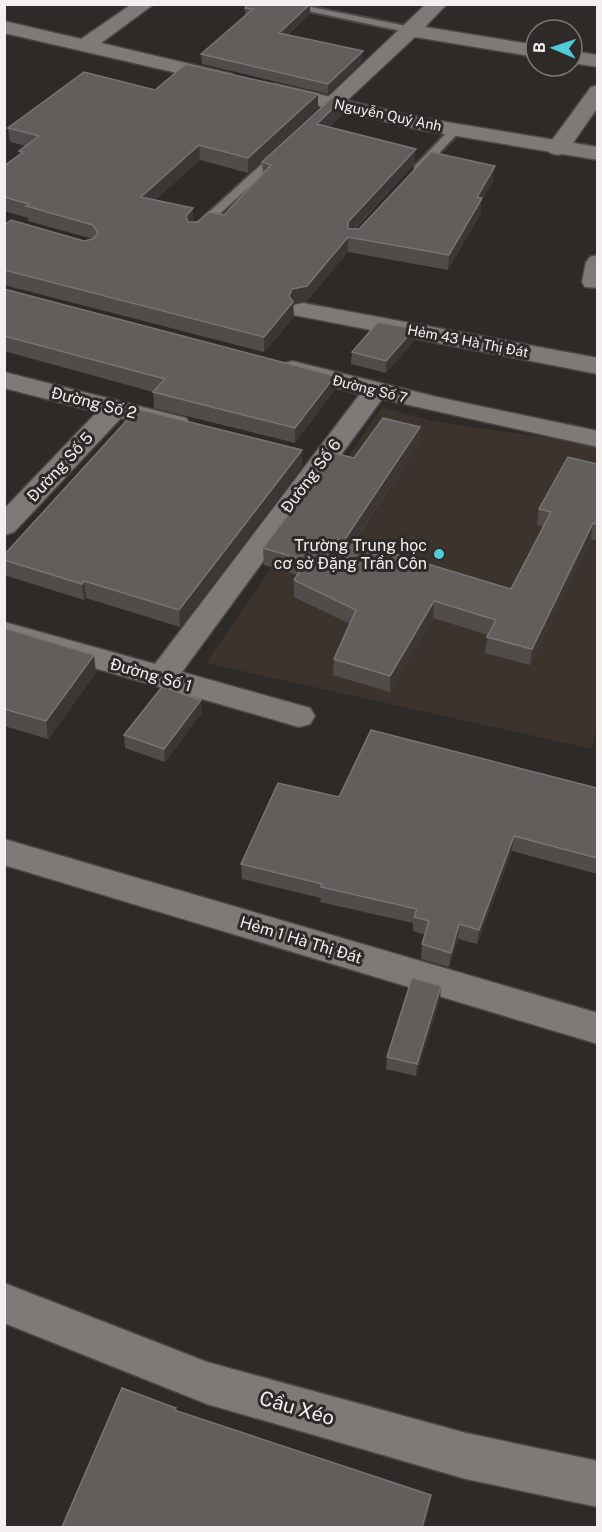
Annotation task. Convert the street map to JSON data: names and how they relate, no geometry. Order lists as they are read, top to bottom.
{
  "streets": {
    "street": [
      "Nguyễn Quý Anh",
      "Hẻm 43 Hà Thị Đát",
      "Đường Số 7",
      "Đường Số 2",
      "Đường Số 5",
      "Đường Số 6",
      "Đường Số 1",
      "Hẻm 1 Hà Thị Đát",
      "Cầu Xéo"
    ]
  },
  "crossings": [
    ["Đường Số 7", "Đường Số 6"],
    ["Đường Số 2", "Đường Số 5"],
    ["Đường Số 6", "Đường Số 1"]
  ],
  "places": ["Trường Trung học cơ sở Đặng Trần Côn"],
  "north": "left"
}
